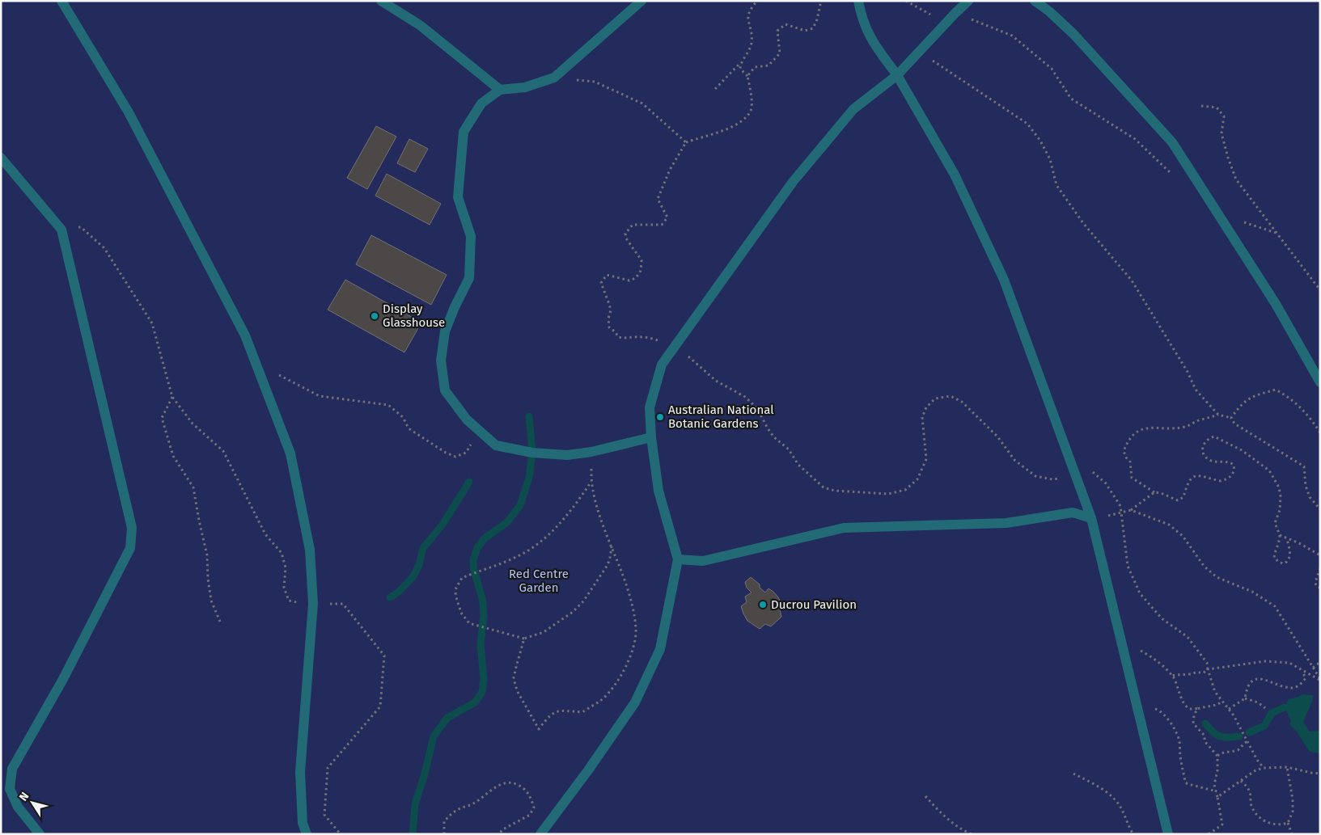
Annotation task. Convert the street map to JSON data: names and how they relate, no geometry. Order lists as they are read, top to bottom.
{
  "parks": ["Red Centre Garden"],
  "places": ["Display Glasshouse", "Australian National Botanic Gardens", "Ducrou Pavilion"],
  "north": "top left"
}
